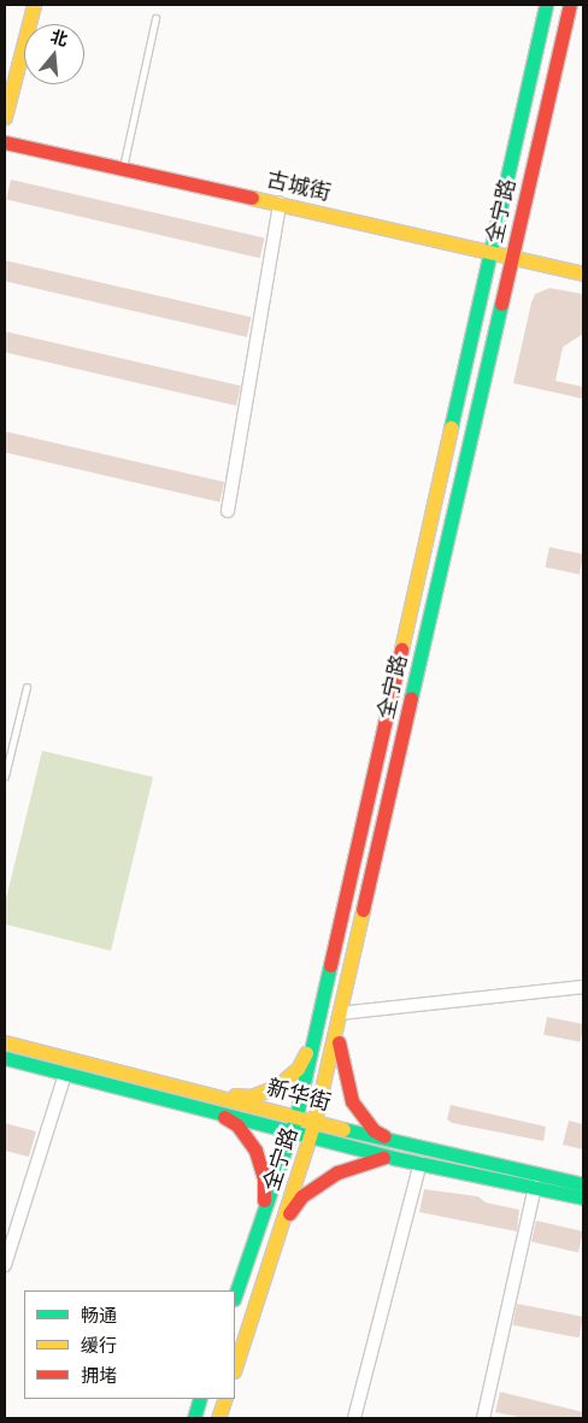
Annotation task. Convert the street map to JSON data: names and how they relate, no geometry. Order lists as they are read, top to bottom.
{
  "streets": {
    "main road": ["古城街", "全宁路", "新华街"]
  },
  "crossings": [
    ["古城街", "全宁路"],
    ["全宁路", "新华街"]
  ],
  "legend": ["畅通", "缓行", "拥堵"],
  "north": "top"
}
